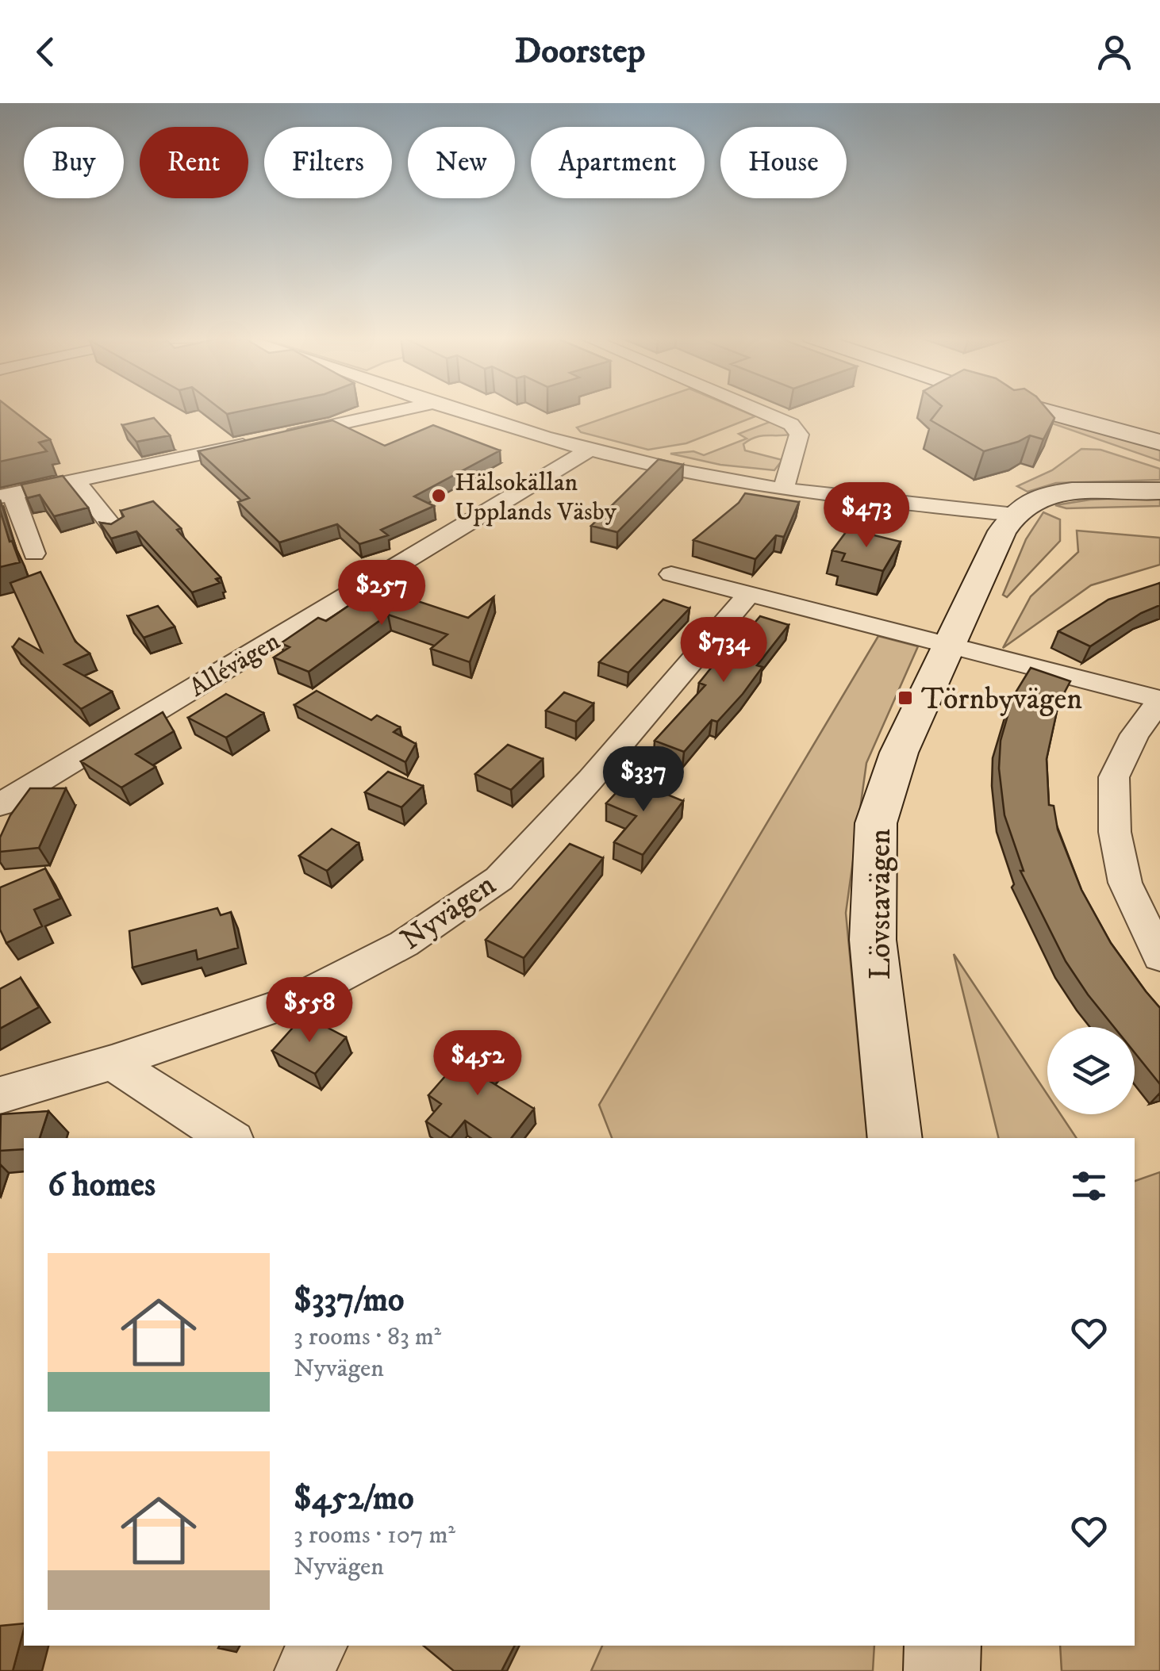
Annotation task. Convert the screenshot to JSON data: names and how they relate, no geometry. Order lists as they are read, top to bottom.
{
  "streets": {
    "street": ["Allévägen", "Lövstavägen", "Nyvägen"]
  },
  "places": {
    "other": ["Hälsokällan Upplands Väsby"],
    "transit": ["Törnbyvägen"]
  },
  "page": {
    "header": "Doorstep",
    "chip": [
      "Buy",
      "Rent",
      "Filters",
      "New",
      "Apartment",
      "House"
    ],
    "price": [
      "$473",
      "$257",
      "$734",
      "$337",
      "$558",
      "$452"
    ],
    "heading": "6 homes",
    "list": [
      {
        "name": "$337/mo",
        "note": "3 rooms · 83 m² · Nyvägen"
      },
      {
        "name": "$452/mo",
        "note": "3 rooms · 107 m² · Nyvägen"
      }
    ]
  }
}
